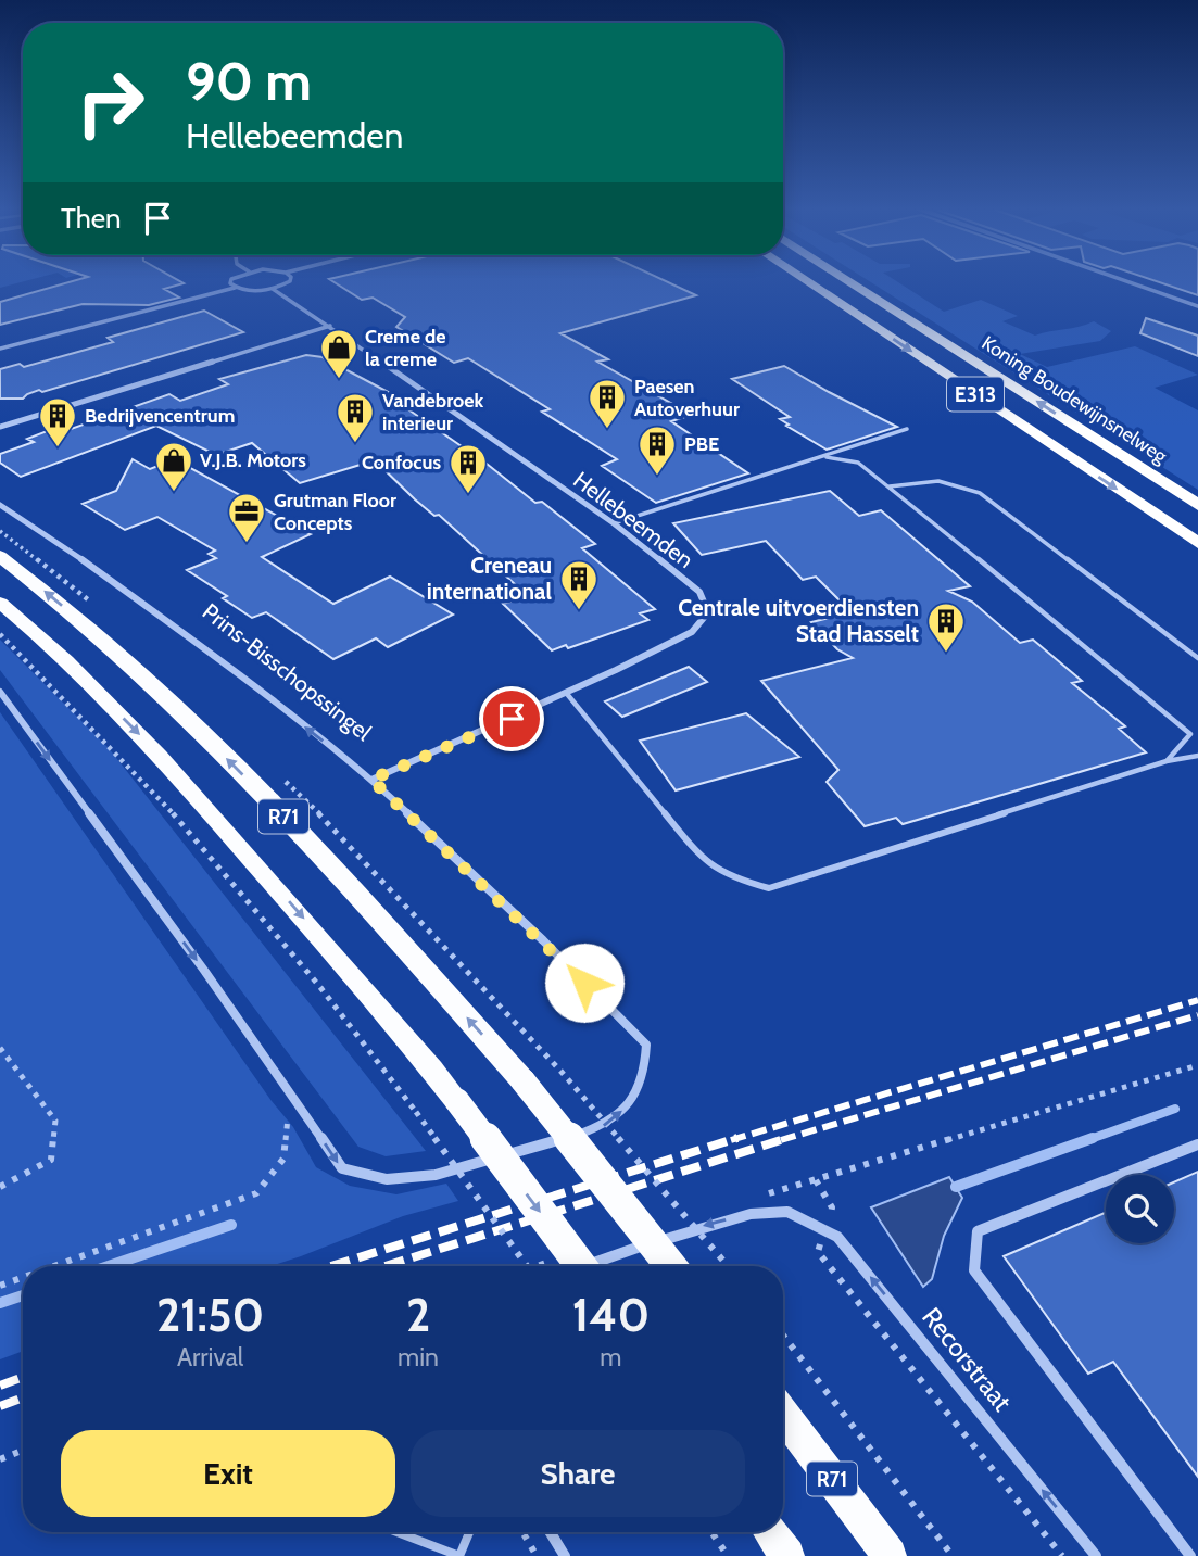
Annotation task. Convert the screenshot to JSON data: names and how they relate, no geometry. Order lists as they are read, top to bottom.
{
  "streets": {
    "highway": ["E313", "Koning Boudewijnsnelweg", "R71"],
    "street": ["Hellebeemden", "Prins-Bisschopssingel", "Recorstraat"]
  },
  "crossings": [
    ["Hellebeemden", "Prins-Bisschopssingel"]
  ],
  "one_way": ["Recorstraat"],
  "places": {
    "shop": ["Creme de la creme", "V.J.B. Motors"],
    "building": [
      "Paesen Autoverhuur",
      "Vandebroek interieur",
      "Bedrijvencentrum",
      "PBE",
      "Confocus",
      "Creneau international",
      "Centrale uitvoerdiensten Stad Hasselt"
    ],
    "office": ["Grutman Floor Concepts"]
  },
  "page": {
    "turn": ["90 m", "Hellebeemden"],
    "then": "Then",
    "eta": [
      "21:50",
      "Arrival",
      "2",
      "min",
      "140",
      "m"
    ],
    "buttons": ["Exit", "Share"]
  }
}
